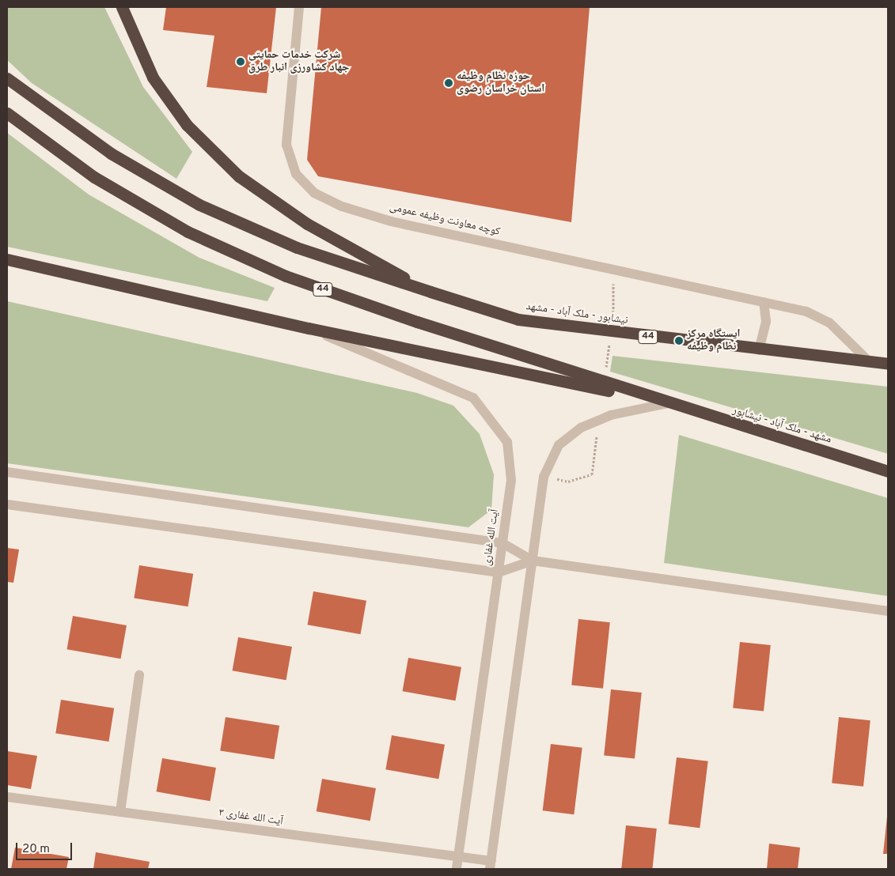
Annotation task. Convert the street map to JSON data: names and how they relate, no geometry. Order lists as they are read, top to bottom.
{
  "streets": {
    "highway": ["44", "نیشابور - ملک آباد - مشهد", "مشهد - ملک آباد - نیشابور"],
    "street": ["کوچه معاونت وظیفه عمومی", "آیت الله غفاری", "آیت الله غفاری ۳"]
  },
  "crossings": [
    ["کوچه معاونت وظیفه عمومی", "نیشابور - ملک آباد - مشهد"],
    ["44", "نیشابور - ملک آباد - مشهد"],
    ["44", "مشهد - ملک آباد - نیشابور"],
    ["44", "آیت الله غفاری"],
    ["آیت الله غفاری", "آیت الله غفاری ۳"]
  ],
  "places": ["شرکت خدمات حمایتی جهاد کشاورزی انبار طرق", "حوزه نظام وظیفه استان خراسان رضوی", "ایستگاه مرکز نظام وظیفه"],
  "scale_bar": "20 m"
}
